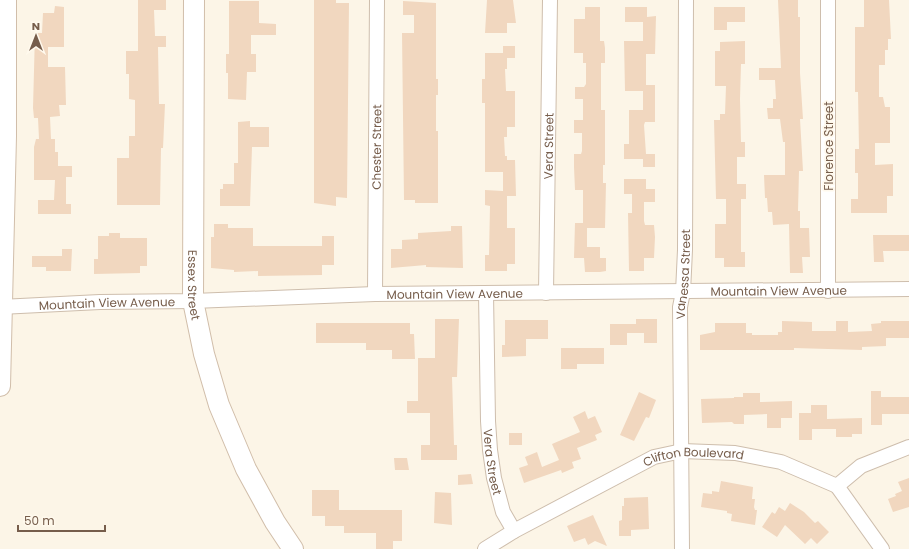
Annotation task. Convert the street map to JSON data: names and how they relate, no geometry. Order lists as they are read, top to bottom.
{
  "streets": {
    "street": [
      "Vera Street",
      "Florence Street",
      "Chester Street",
      "Vanessa Street",
      "Essex Street",
      "Mountain View Avenue",
      "Clifton Boulevard"
    ]
  },
  "crossings": [
    ["Vera Street", "Mountain View Avenue"],
    ["Vera Street", "Clifton Boulevard"],
    ["Florence Street", "Mountain View Avenue"],
    ["Chester Street", "Mountain View Avenue"],
    ["Vanessa Street", "Mountain View Avenue"],
    ["Vanessa Street", "Clifton Boulevard"],
    ["Essex Street", "Mountain View Avenue"]
  ],
  "scale_bar": "50 m",
  "north": "top"
}
